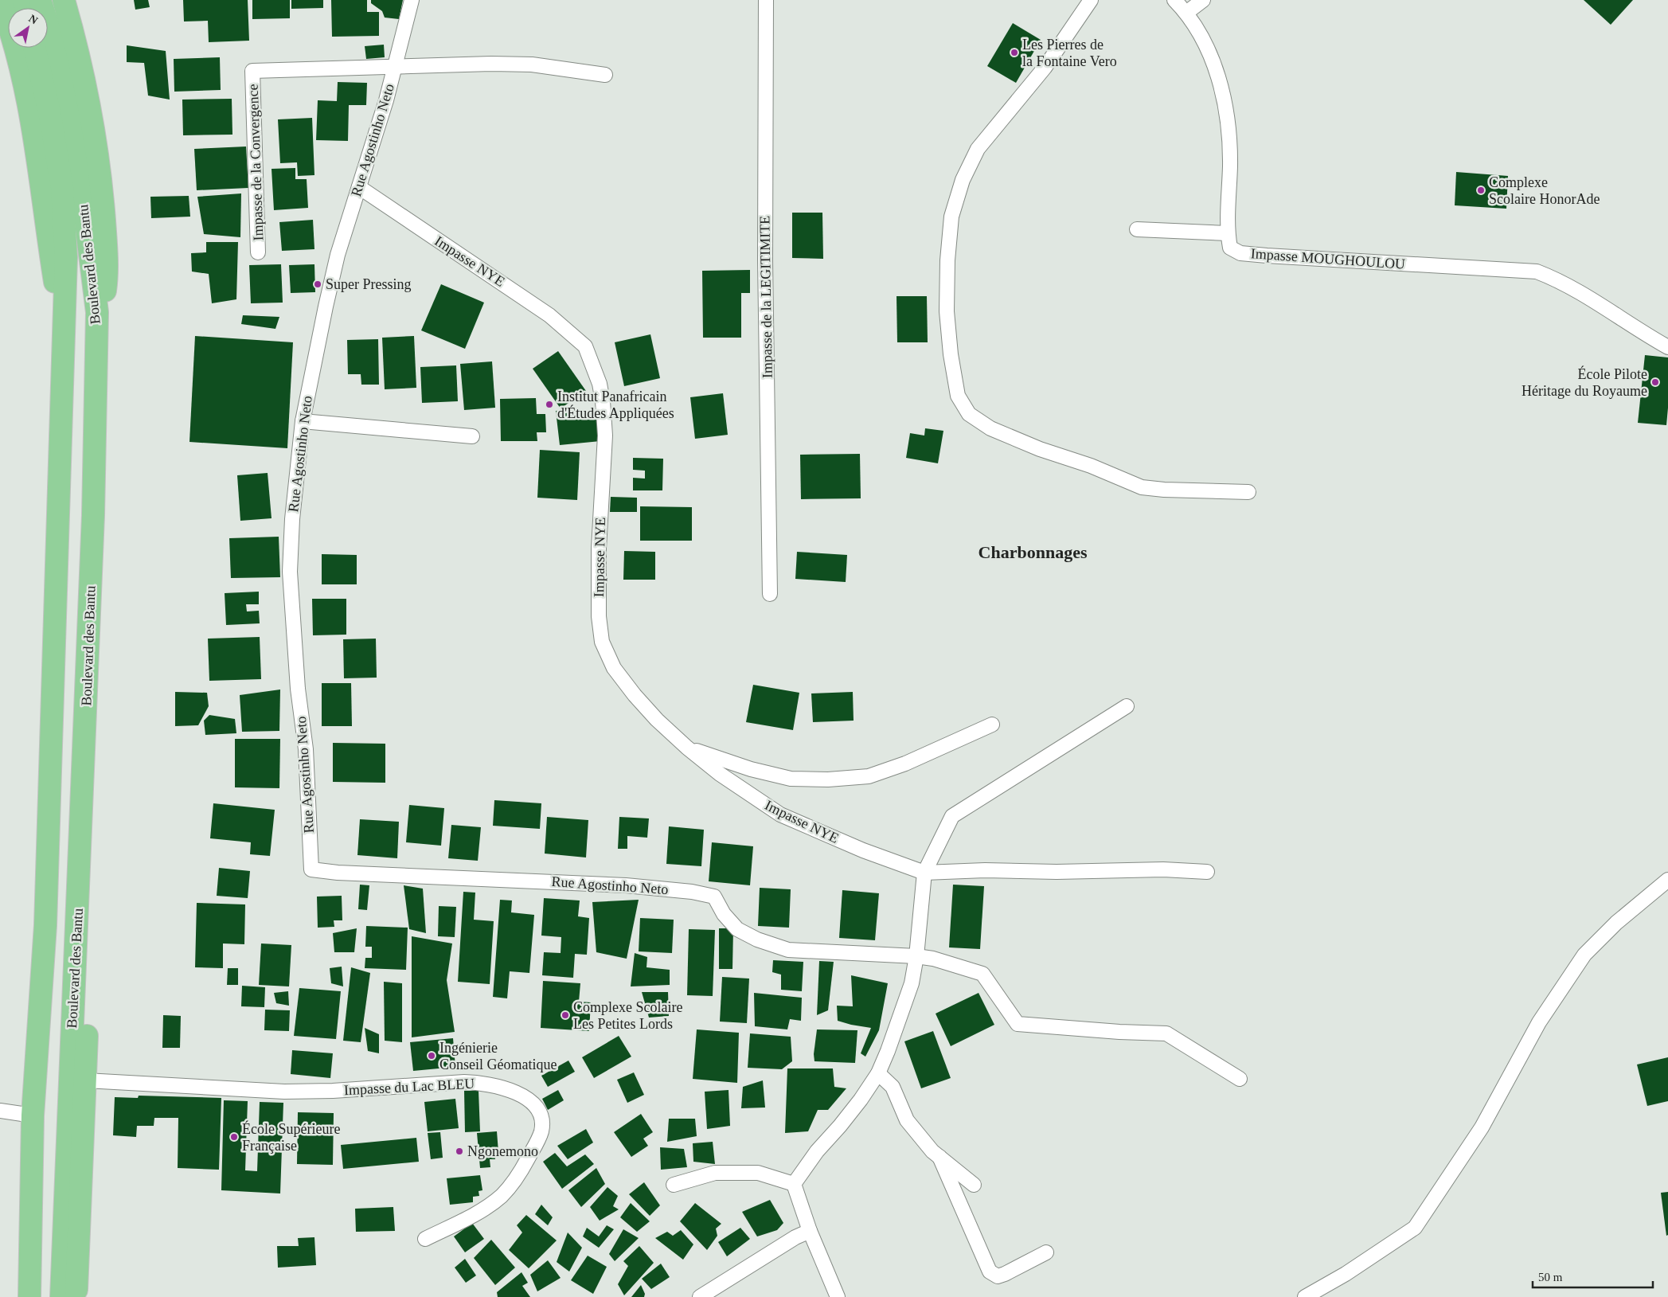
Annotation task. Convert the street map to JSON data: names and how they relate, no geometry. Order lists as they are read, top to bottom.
{
  "streets": {
    "highway": ["Boulevard des Bantu"],
    "street": [
      "Rue Agostinho Neto",
      "Impasse de la Convergence",
      "Impasse MOUGHOULOU",
      "Impasse NYE",
      "Impasse de la LEGITIMITE",
      "Impasse du Lac BLEU"
    ]
  },
  "crossings": [
    ["Rue Agostinho Neto", "Impasse de la Convergence"],
    ["Rue Agostinho Neto", "Impasse NYE"]
  ],
  "districts": ["Charbonnages"],
  "places": [
    "Les Pierres de la Fontaine Vero",
    "Complexe Scolaire HonorAde",
    "Super Pressing",
    "École Pilote Héritage du Royaume",
    "Institut Panafricain d'Études Appliquées",
    "Complexe Scolaire Les Petites Lords",
    "Ingénierie Conseil Géomatique",
    "École Supérieure Française",
    "Ngonemono"
  ],
  "scale_bar": "50 m",
  "north": "top right"
}
